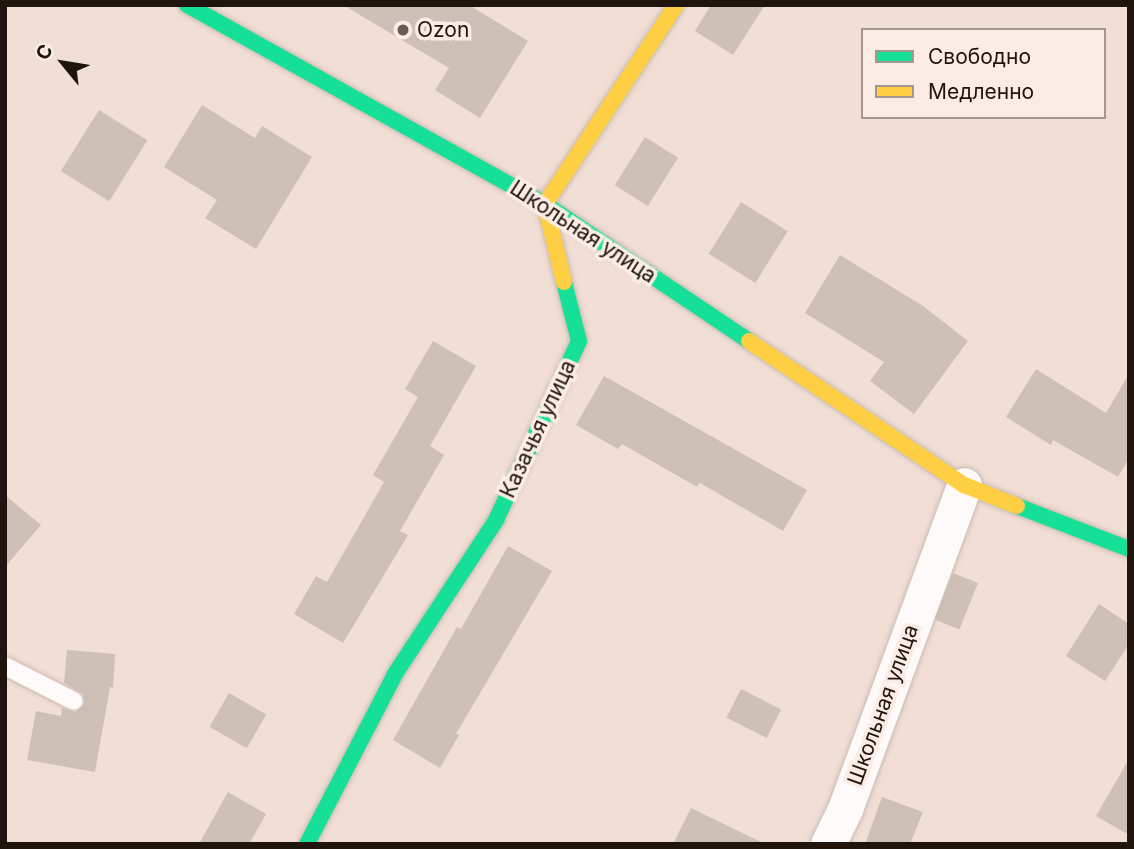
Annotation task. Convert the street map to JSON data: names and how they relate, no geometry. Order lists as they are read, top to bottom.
{
  "streets": {
    "street": ["Школьная улица", "Казачья улица"]
  },
  "crossings": [
    ["Школьная улица", "Казачья улица"]
  ],
  "places": ["Ozon"],
  "legend": ["Свободно", "Медленно"],
  "north": "top left"
}
